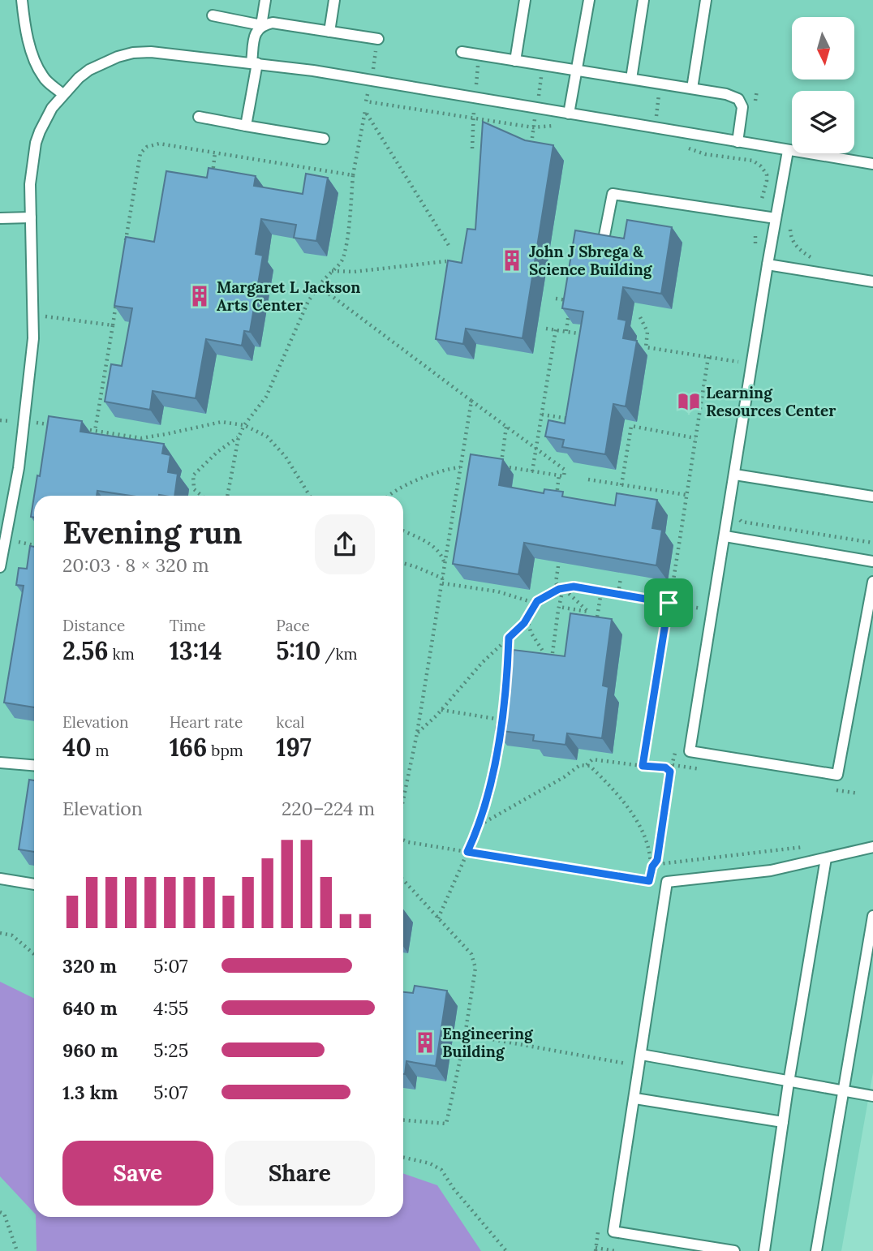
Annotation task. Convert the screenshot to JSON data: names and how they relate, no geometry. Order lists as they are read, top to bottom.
{
  "places": {
    "building": ["John J Sbrega & Science Building", "Margaret L Jackson Arts Center", "Engineering Building"],
    "library": ["Learning Resources Center"]
  },
  "north": "bottom",
  "page": {
    "heading": ["Evening run", "20:03 · 8 × 320 m"],
    "stats": [
      ["Distance", "2.56 km"],
      ["Time", "13:14"],
      ["Pace", "5:10 /km"],
      ["Elevation", "40 m"],
      ["Heart rate", "166 bpm"],
      ["kcal", "197"]
    ],
    "chart": ["Elevation", "220–224 m"],
    "list": [
      {
        "name": "320 m",
        "note": "5:07"
      },
      {
        "name": "640 m",
        "note": "4:55"
      },
      {
        "name": "960 m",
        "note": "5:25"
      },
      {
        "name": "1.3 km",
        "note": "5:07"
      }
    ],
    "buttons": ["Save", "Share"]
  }
}
